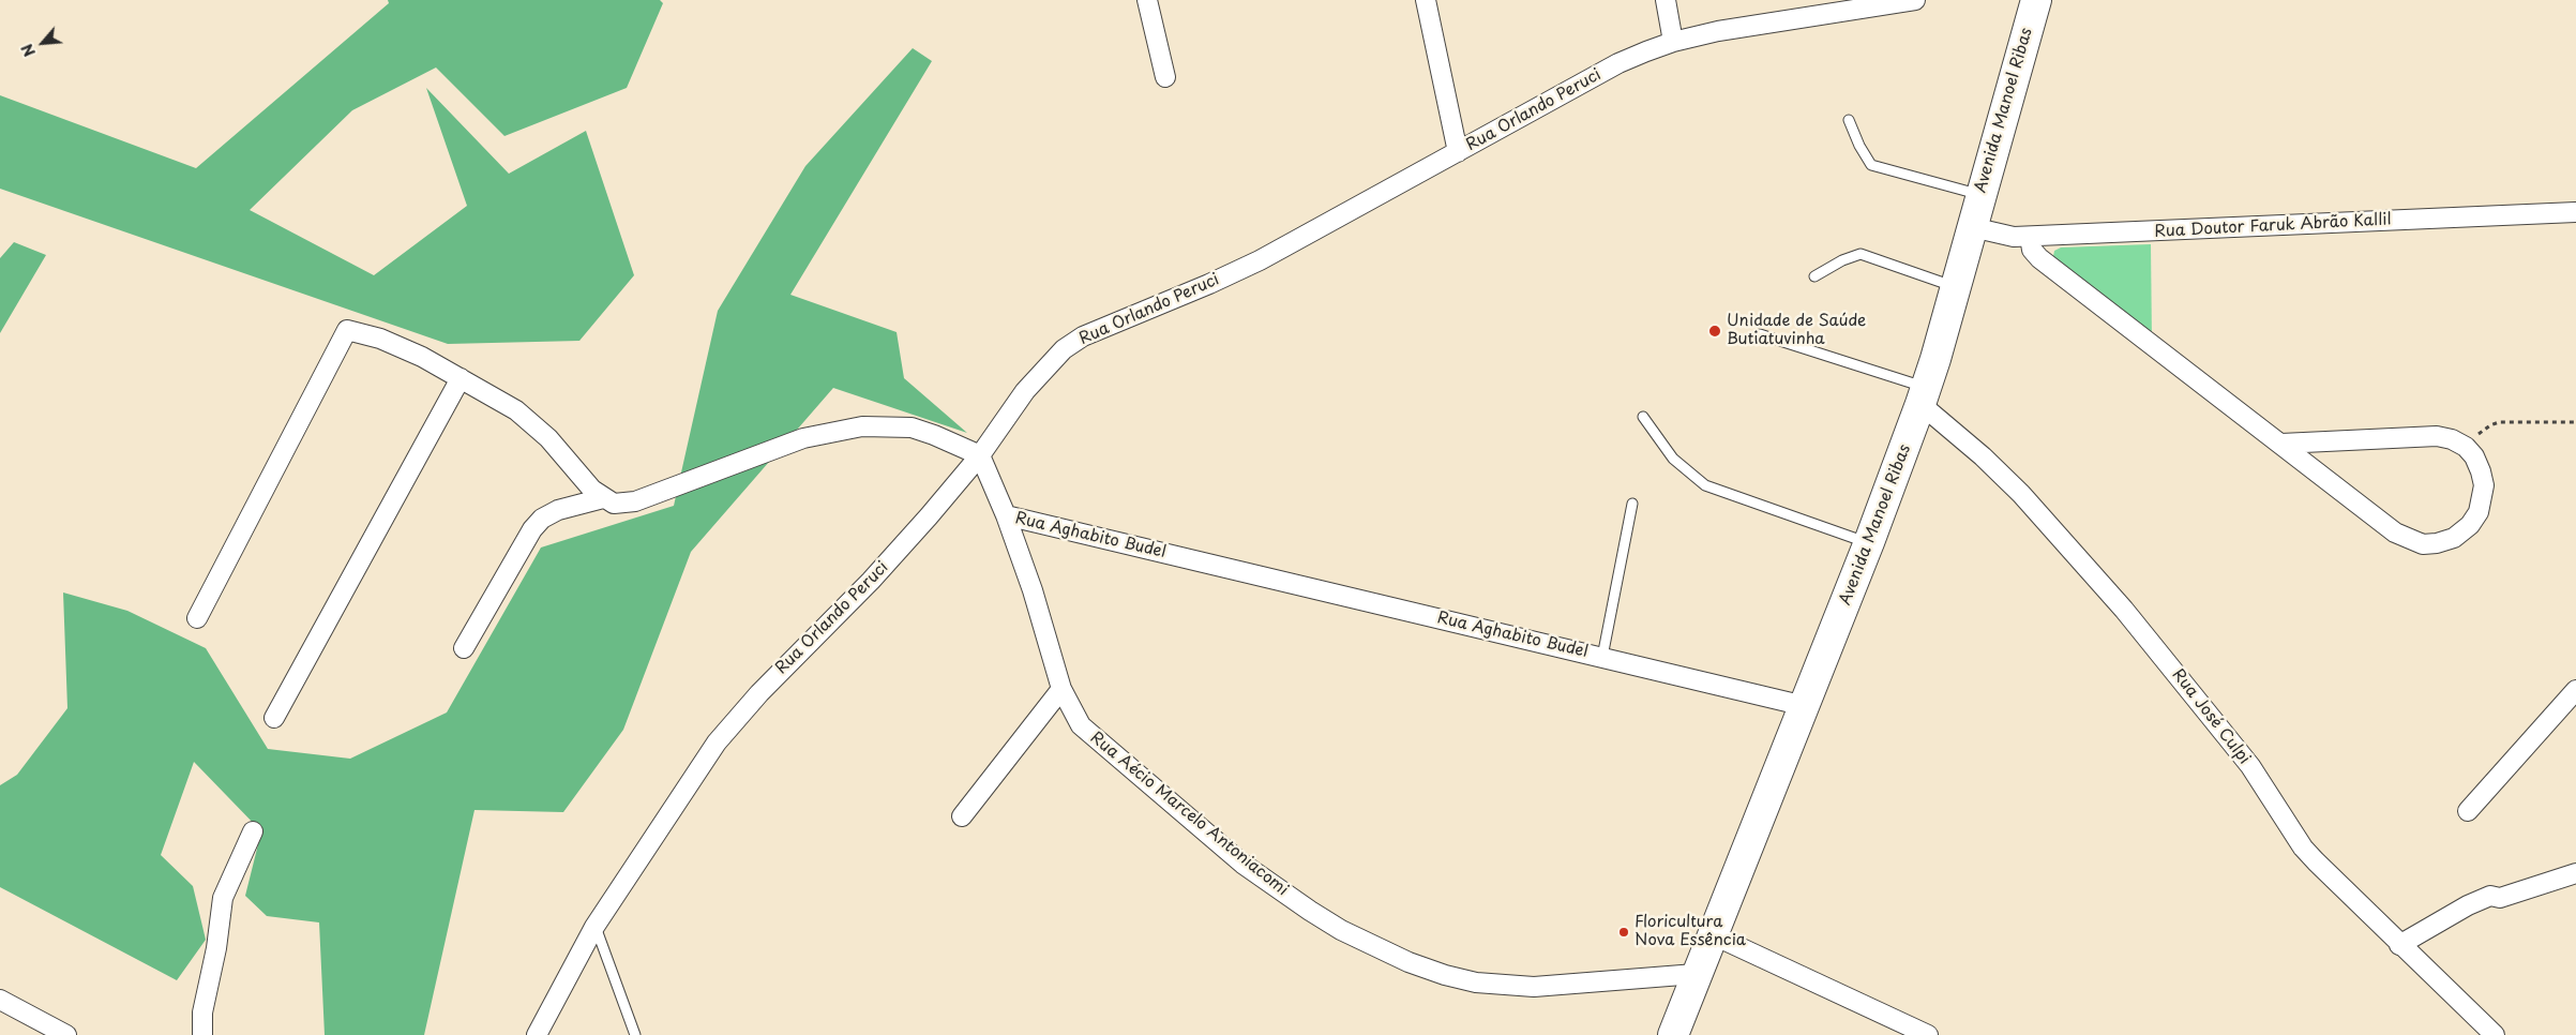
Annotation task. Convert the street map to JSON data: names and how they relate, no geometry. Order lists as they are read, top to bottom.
{
  "streets": {
    "main road": ["Avenida Manoel Ribas"],
    "street": [
      "Rua Orlando Peruci",
      "Rua Doutor Faruk Abrão Kallil",
      "Rua Aghabito Budel",
      "Rua José Culpi",
      "Rua Aécio Marcelo Antoniacomi"
    ]
  },
  "crossings": [
    ["Rua Orlando Peruci", "Rua Aghabito Budel"],
    ["Avenida Manoel Ribas", "Rua Doutor Faruk Abrão Kallil"],
    ["Avenida Manoel Ribas", "Rua Aghabito Budel"],
    ["Avenida Manoel Ribas", "Rua José Culpi"],
    ["Avenida Manoel Ribas", "Rua Aécio Marcelo Antoniacomi"],
    ["Rua Aghabito Budel", "Rua Aécio Marcelo Antoniacomi"]
  ],
  "places": ["Unidade de Saúde Butiatuvinha", "Floricultura Nova Essência"],
  "north": "bottom left"
}
